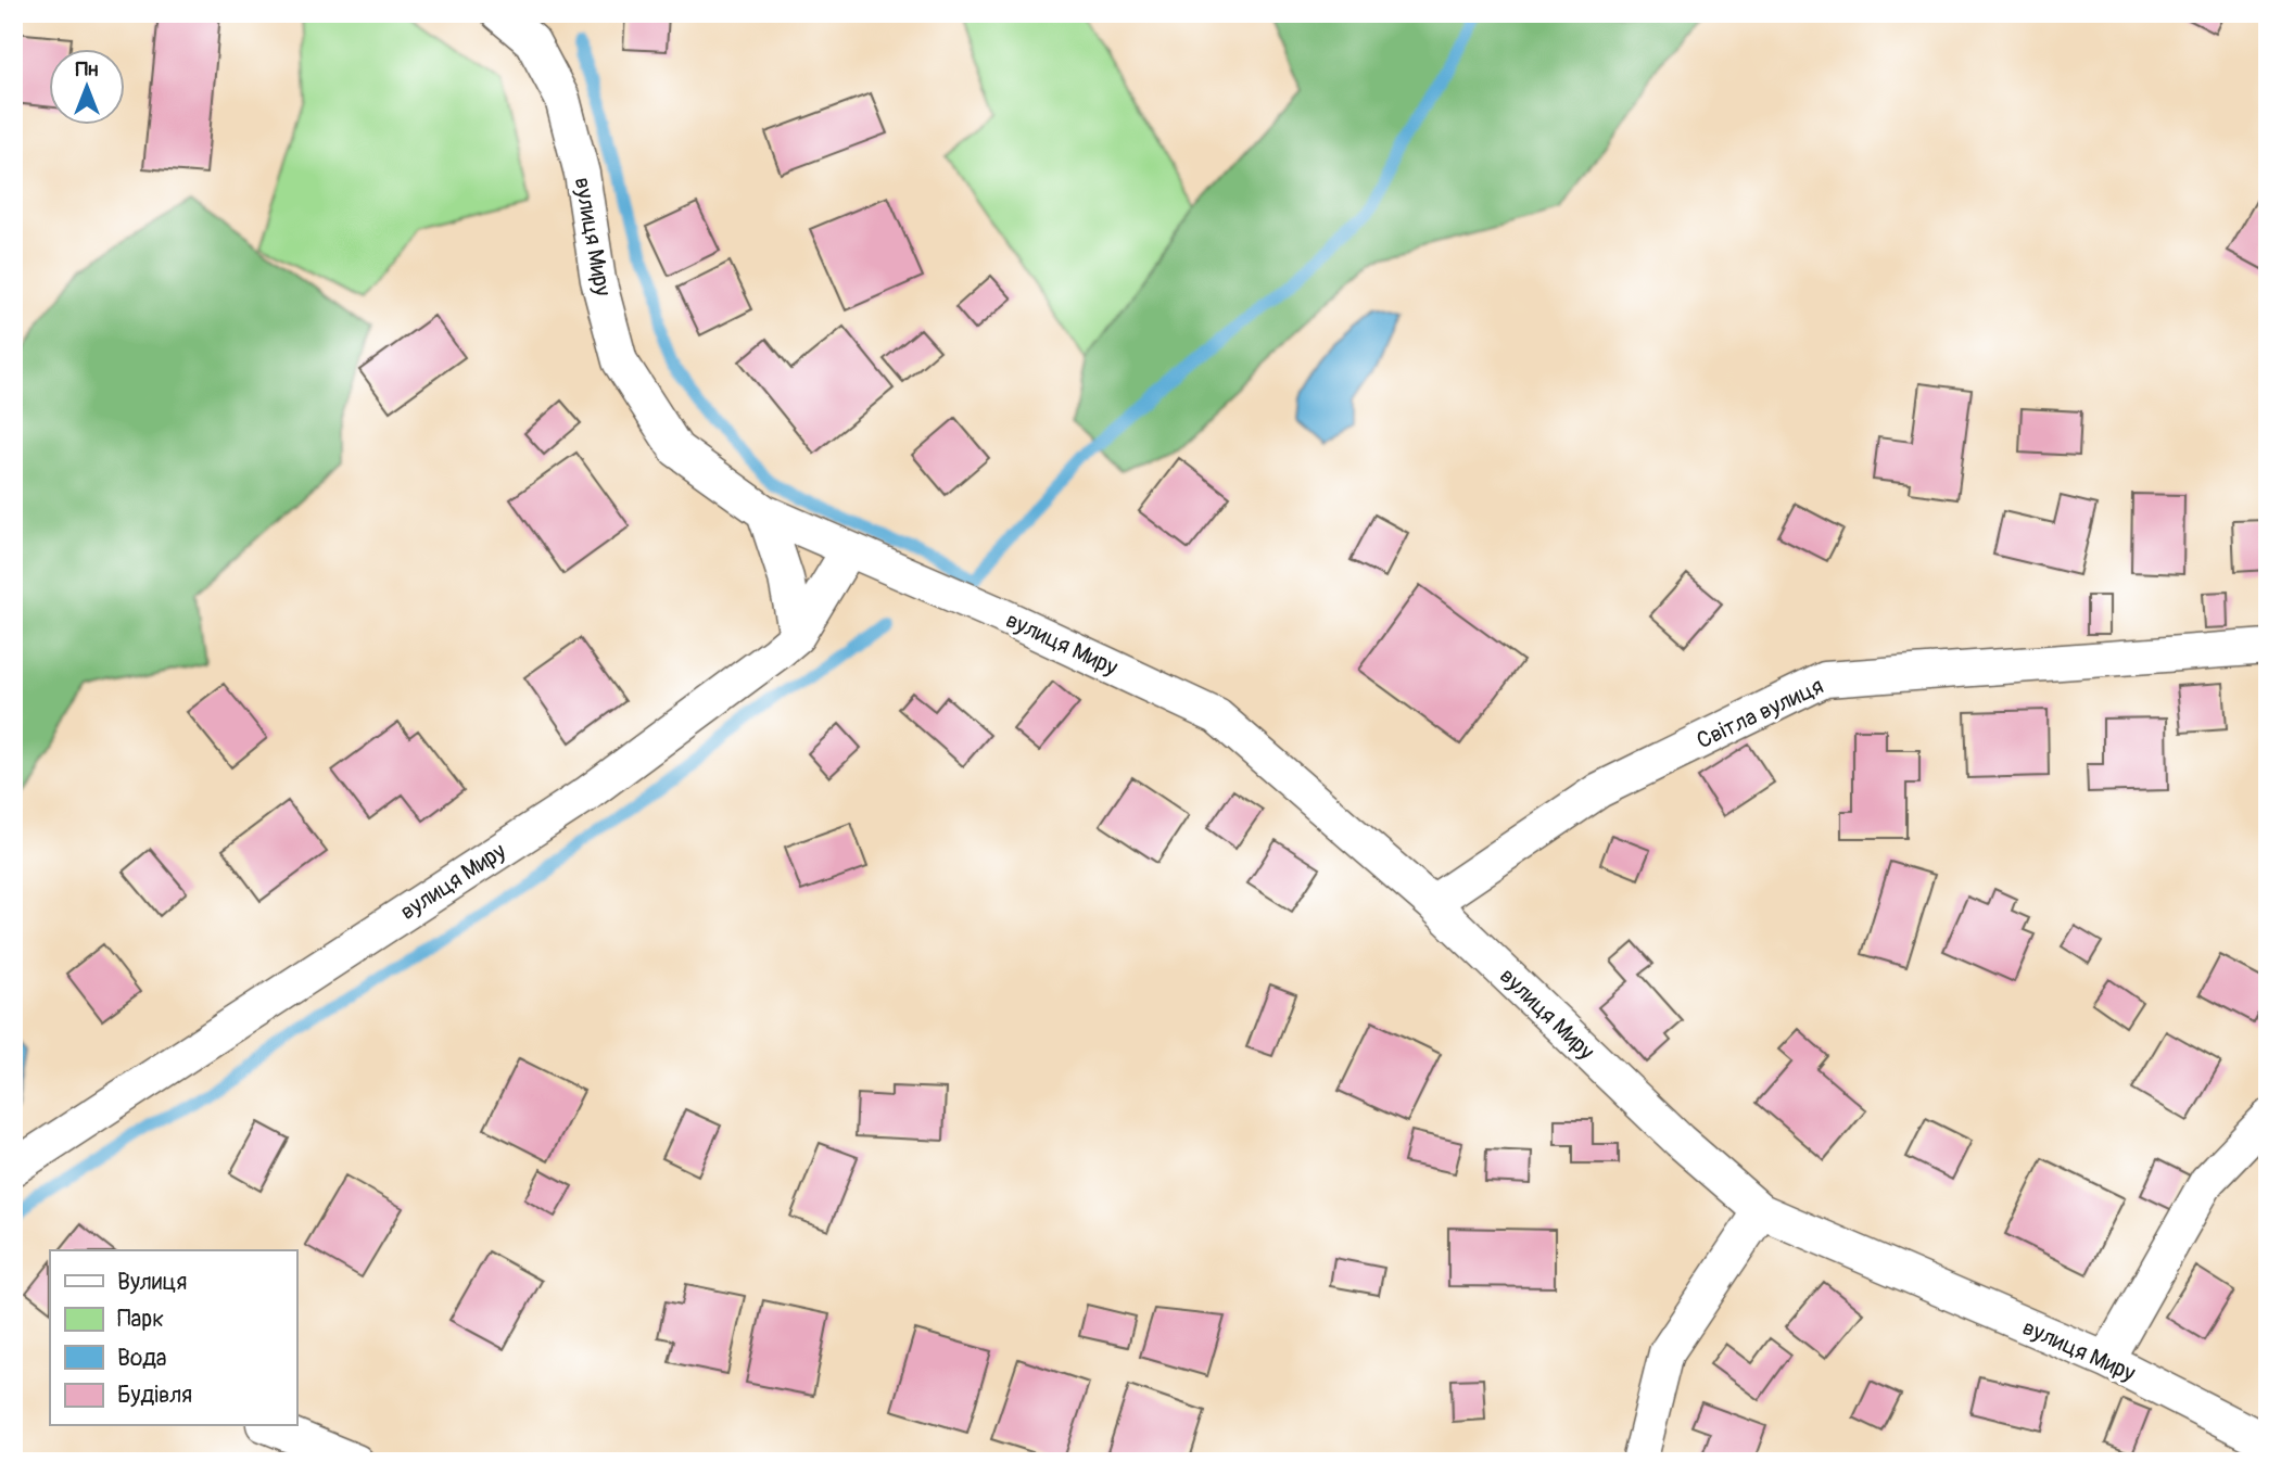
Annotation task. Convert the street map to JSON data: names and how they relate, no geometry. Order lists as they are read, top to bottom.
{
  "streets": {
    "street": ["вулиця Миру", "Світла вулиця"]
  },
  "crossings": [
    ["вулиця Миру", "Світла вулиця"]
  ],
  "legend": [
    "Вулиця",
    "Парк",
    "Вода",
    "Будівля"
  ],
  "north": "top"
}
